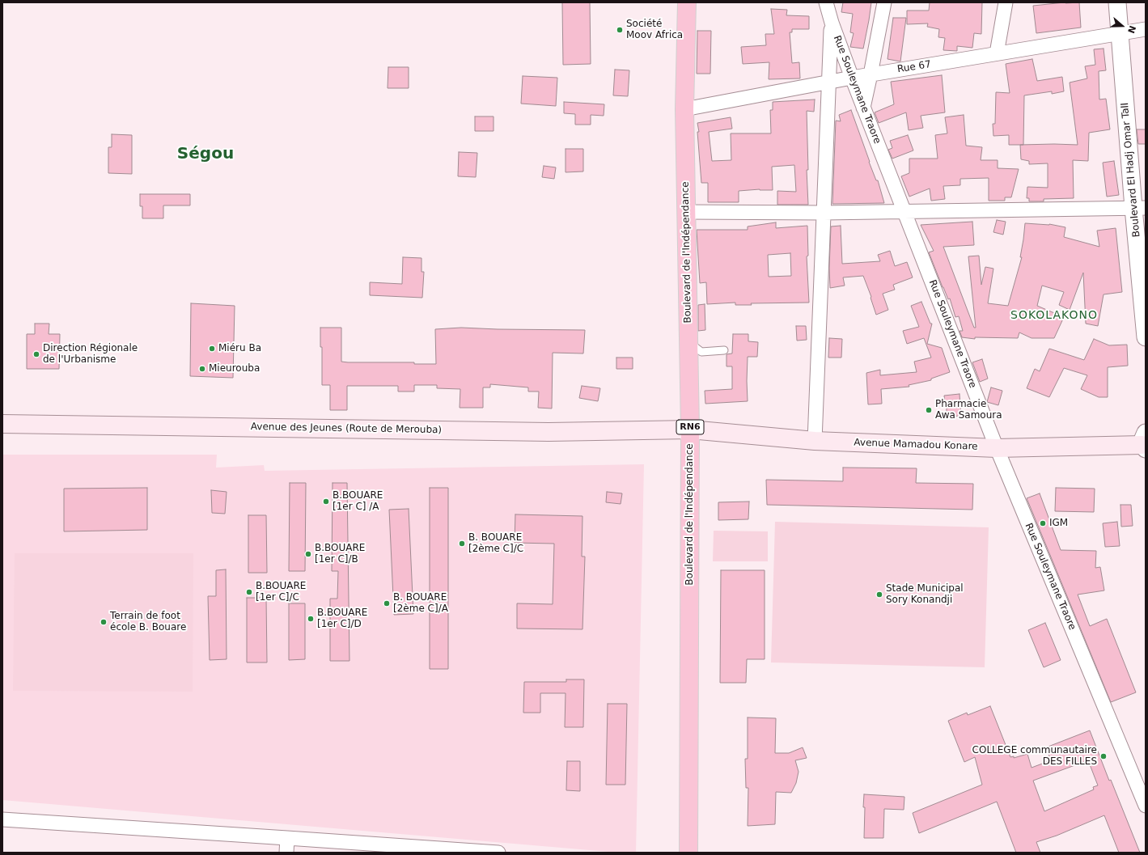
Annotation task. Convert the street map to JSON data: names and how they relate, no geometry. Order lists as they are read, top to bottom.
{
  "streets": {
    "highway": ["Boulevard de l'Indépendance", "RN6"],
    "main road": ["Avenue des Jeunes (Route de Merouba)", "Avenue Mamadou Konare"],
    "street": ["Rue 67", "Rue Souleymane Traore", "Boulevard El Hadj Omar Tall"]
  },
  "crossings": [
    ["Rue 67", "Rue Souleymane Traore"],
    ["Rue 67", "Boulevard El Hadj Omar Tall"],
    ["Rue 67", "Boulevard de l'Indépendance"],
    ["Rue Souleymane Traore", "Avenue Mamadou Konare"],
    ["Boulevard de l'Indépendance", "Avenue des Jeunes (Route de Merouba)"],
    ["Boulevard de l'Indépendance", "Avenue Mamadou Konare"],
    ["Avenue des Jeunes (Route de Merouba)", "Avenue Mamadou Konare"]
  ],
  "districts": ["Ségou", "SOKOLAKONO"],
  "places": [
    "Société Moov Africa",
    "Miéru Ba",
    "Direction Régionale de l'Urbanisme",
    "Mieurouba",
    "Pharmacie Awa Samoura",
    "B.BOUARE [1er C] /A",
    "IGM",
    "B. BOUARE [2ème C]/C",
    "B.BOUARE [1er C]/B",
    "B.BOUARE [1er C]/C",
    "Stade Municipal Sory Konandji",
    "B. BOUARE [2ème C]/A",
    "B.BOUARE [1er C]/D",
    "Terrain de foot école B. Bouare",
    "COLLEGE communautaire DES FILLES"
  ],
  "north": "right"
}
